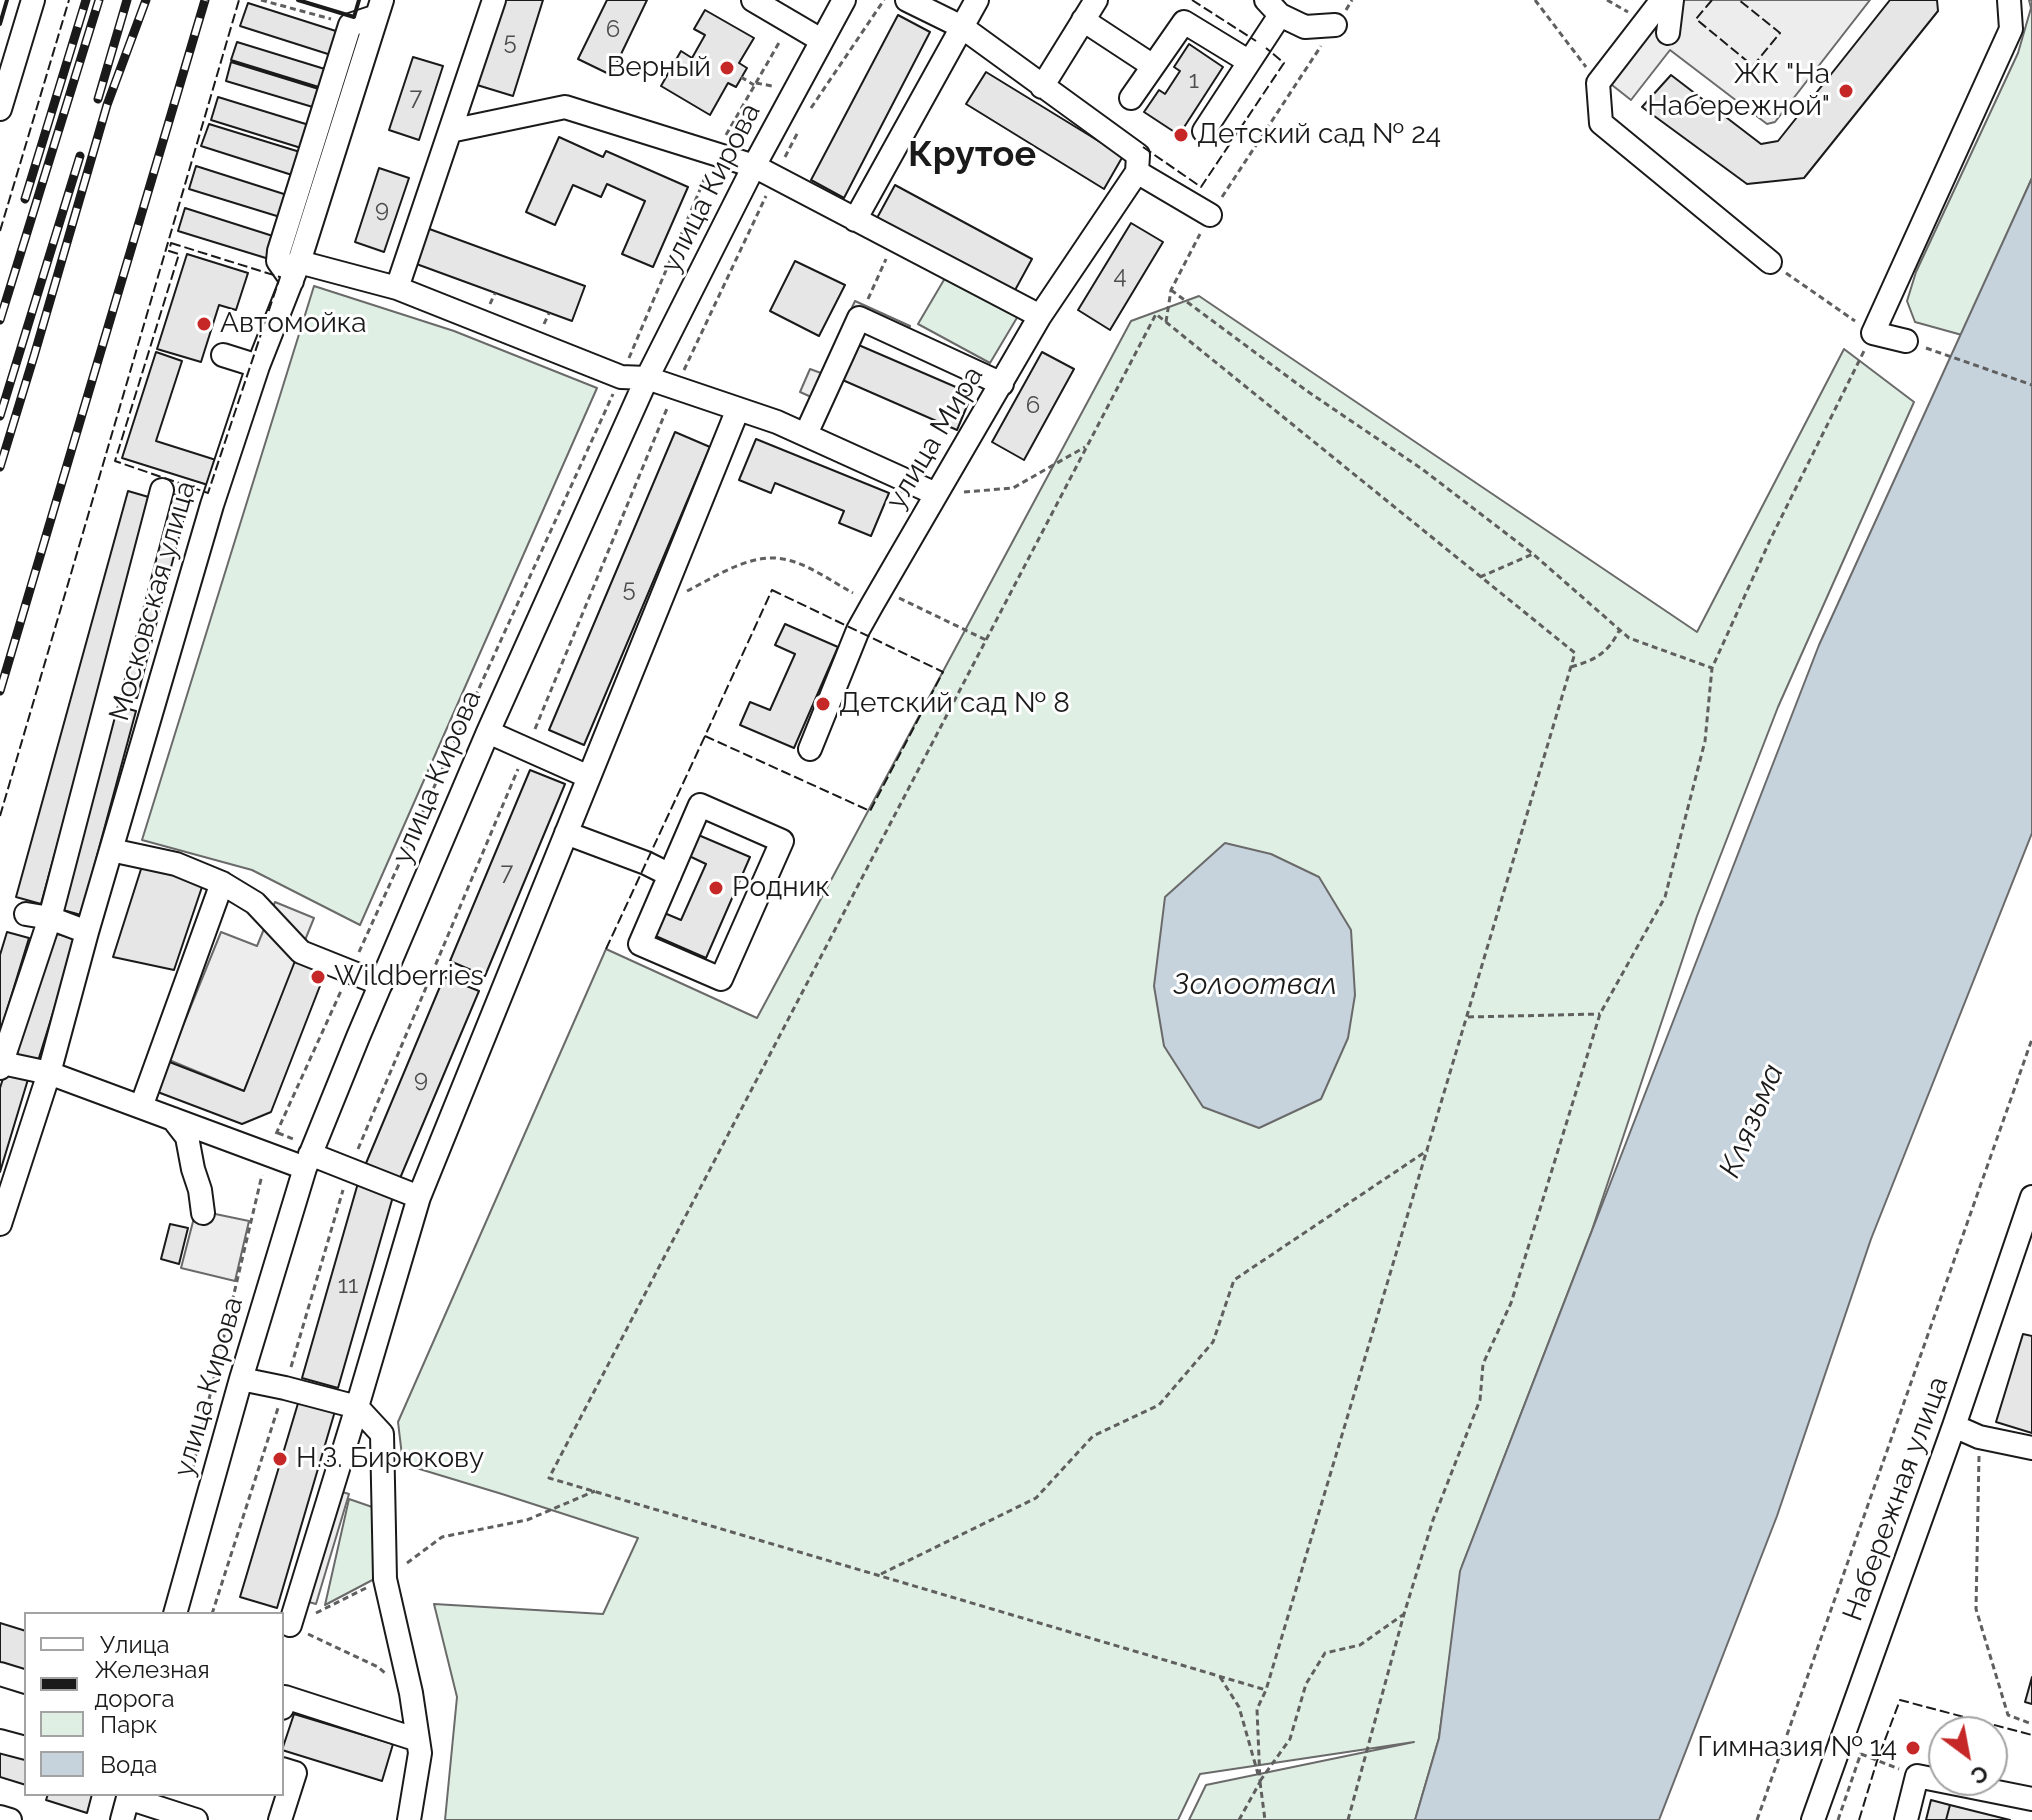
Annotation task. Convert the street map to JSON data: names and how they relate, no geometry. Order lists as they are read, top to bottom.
{
  "streets": {
    "street": [
      "улица Кирова",
      "улица Мира",
      "Московская улица",
      "Набережная улица"
    ]
  },
  "districts": ["Крутое"],
  "water": ["Золоотвал", "Клязьма"],
  "places": [
    "Верный",
    "ЖК \"На Набережной\"",
    "Детский сад № 24",
    "Автомойка",
    "Детский сад № 8",
    "Родник",
    "Wildberries",
    "Н.З. Бирюкову",
    "Гимназия № 14"
  ],
  "house_numbers": [
    "6",
    "5",
    "1",
    "7",
    "9",
    "4",
    "6",
    "5",
    "7",
    "9",
    "11"
  ],
  "legend": [
    "Улица",
    "Железная дорога",
    "Парк",
    "Вода"
  ],
  "north": "bottom right"
}
